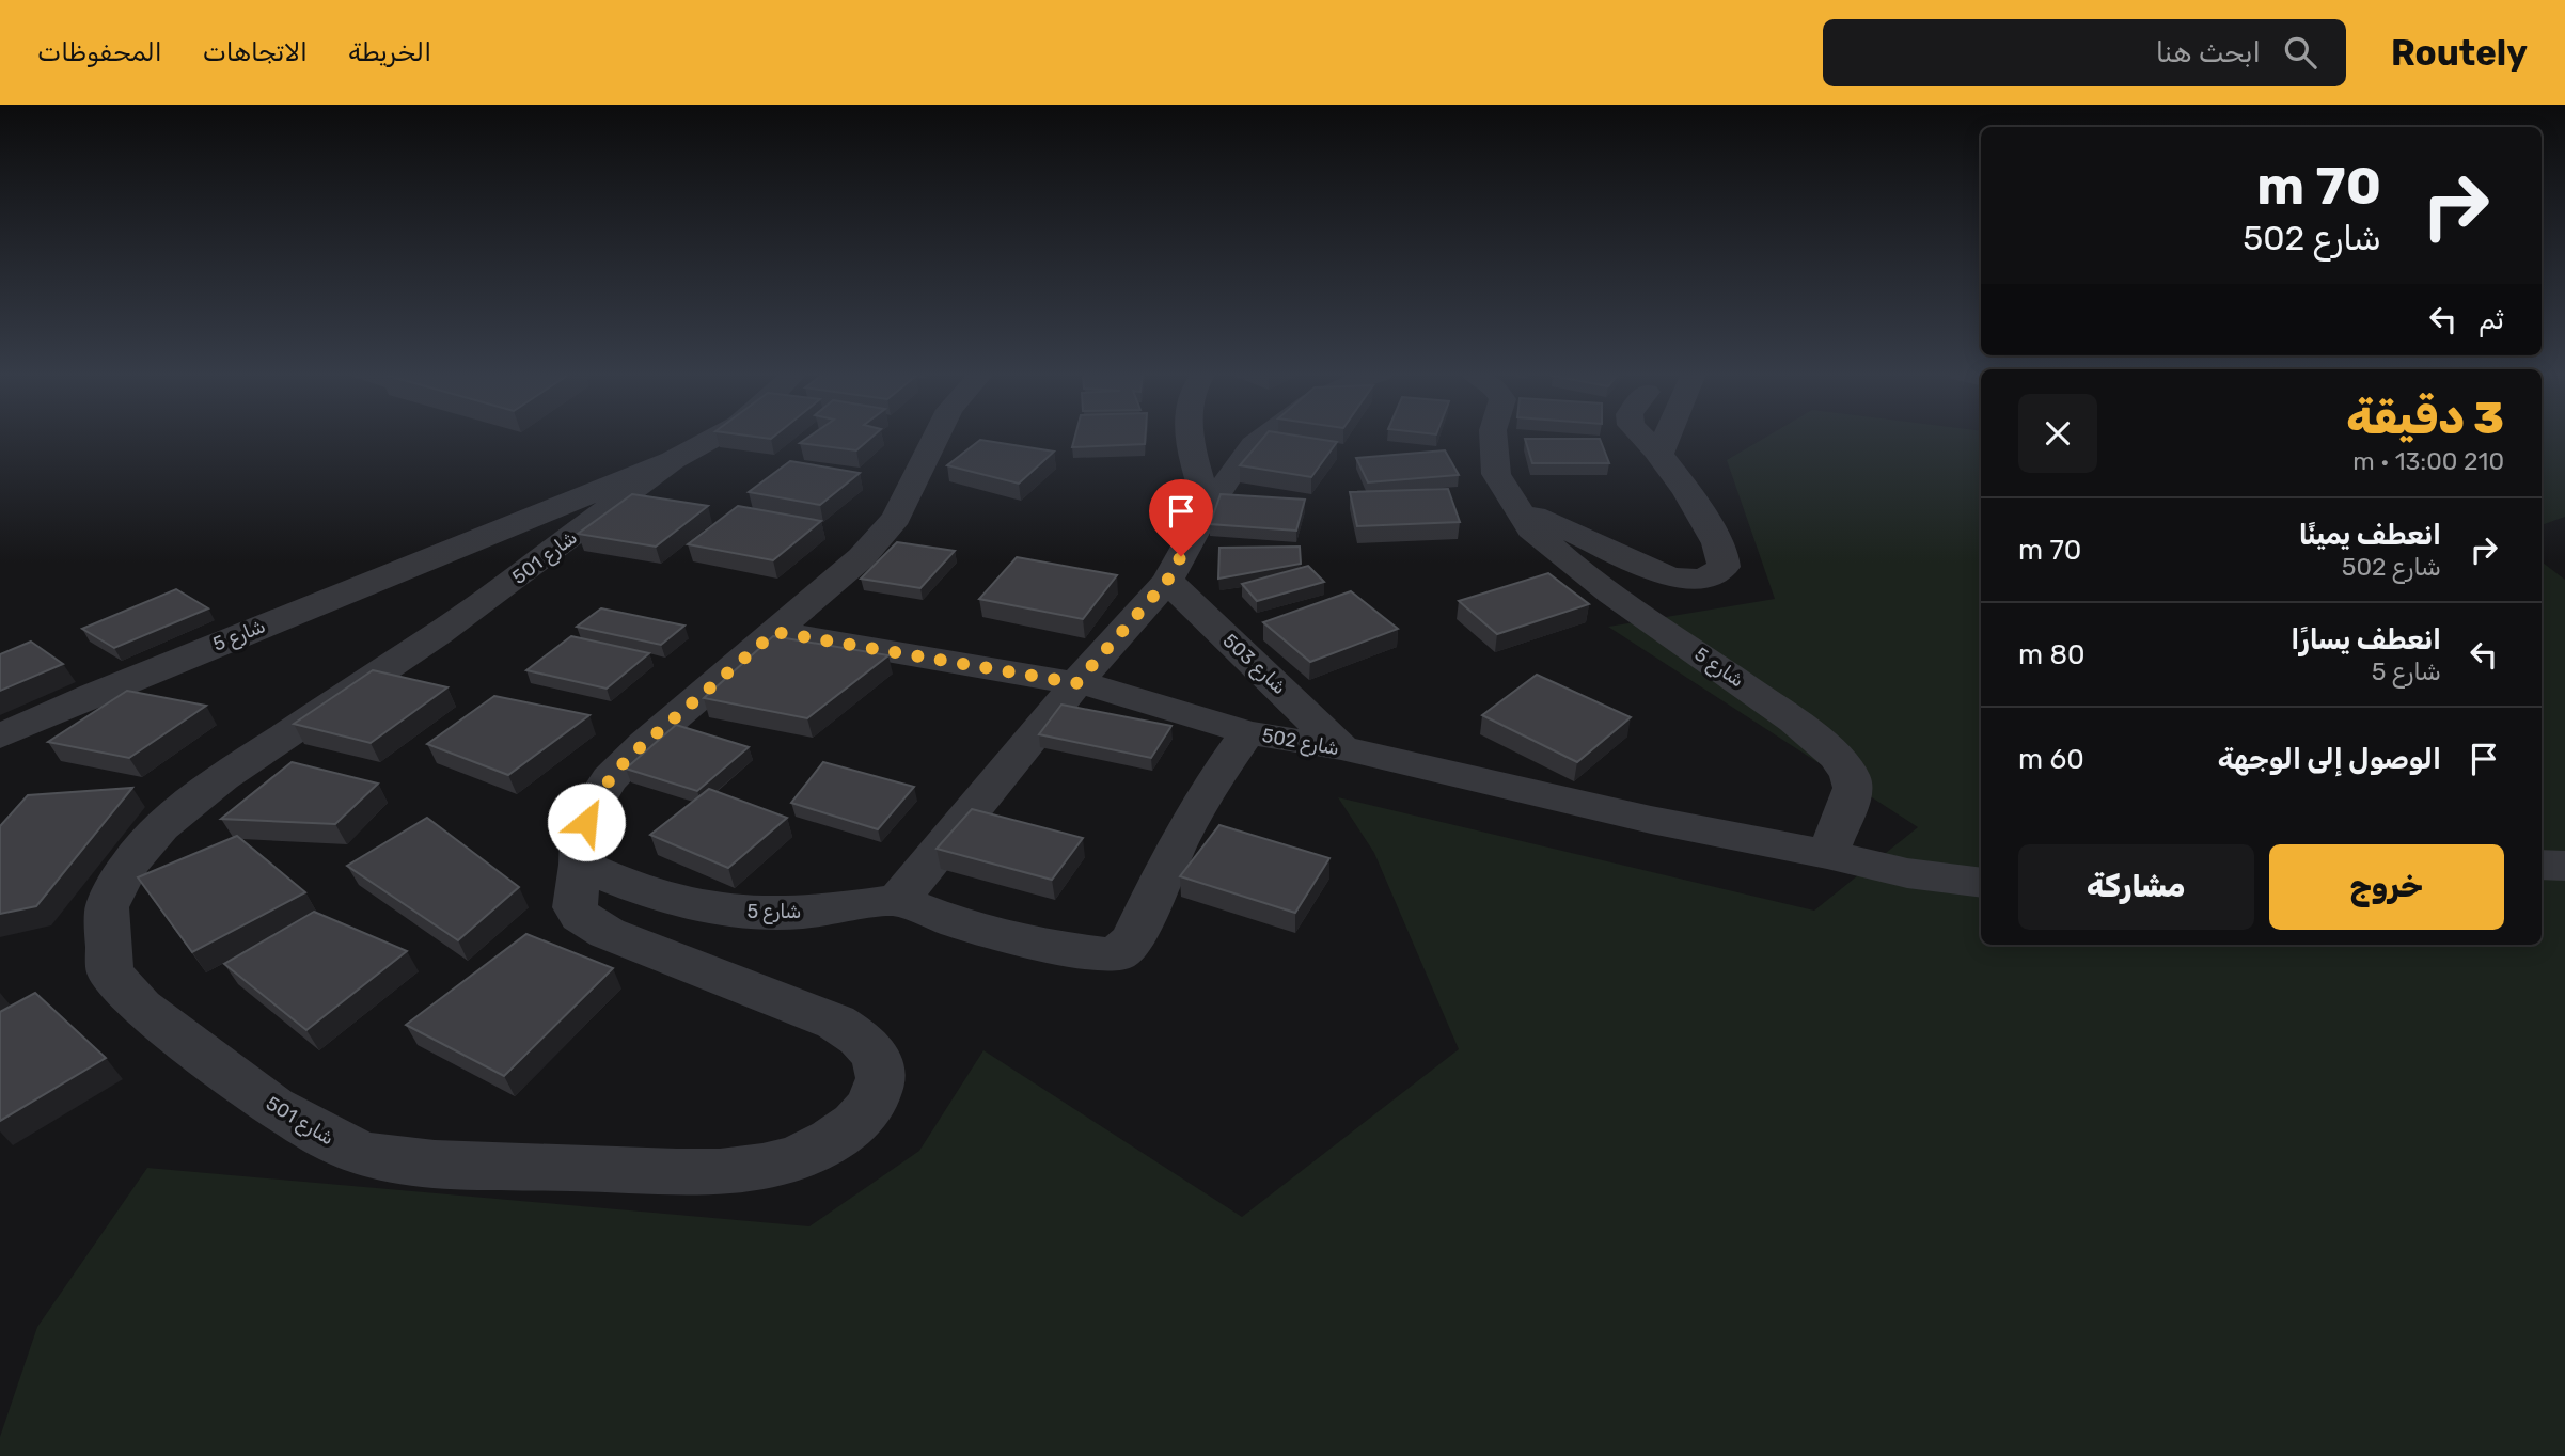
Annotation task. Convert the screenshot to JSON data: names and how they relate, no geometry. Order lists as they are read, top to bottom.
{
  "streets": {
    "street": [
      "شارع 501",
      "شارع 5",
      "شارع 503",
      "شارع 502"
    ]
  },
  "crossings": [
    ["شارع 501", "شارع 5"],
    ["شارع 5", "شارع 502"],
    ["شارع 503", "شارع 502"]
  ],
  "page": {
    "header": "Routely",
    "search": "ابحث هنا",
    "nav": ["الخريطة", "الاتجاهات", "المحفوظات"],
    "turn": ["70 m", "شارع 502"],
    "then": "ثم",
    "heading": ["3 دقيقة", "210 m · 13:00"],
    "list": [
      {
        "name": "انعطف يمينًا",
        "note": "شارع 502",
        "value": "70 m"
      },
      {
        "name": "انعطف يسارًا",
        "note": "شارع 5",
        "value": "80 m"
      },
      {
        "name": "الوصول إلى الوجهة",
        "value": "60 m"
      }
    ],
    "buttons": ["خروج", "مشاركة"]
  }
}
